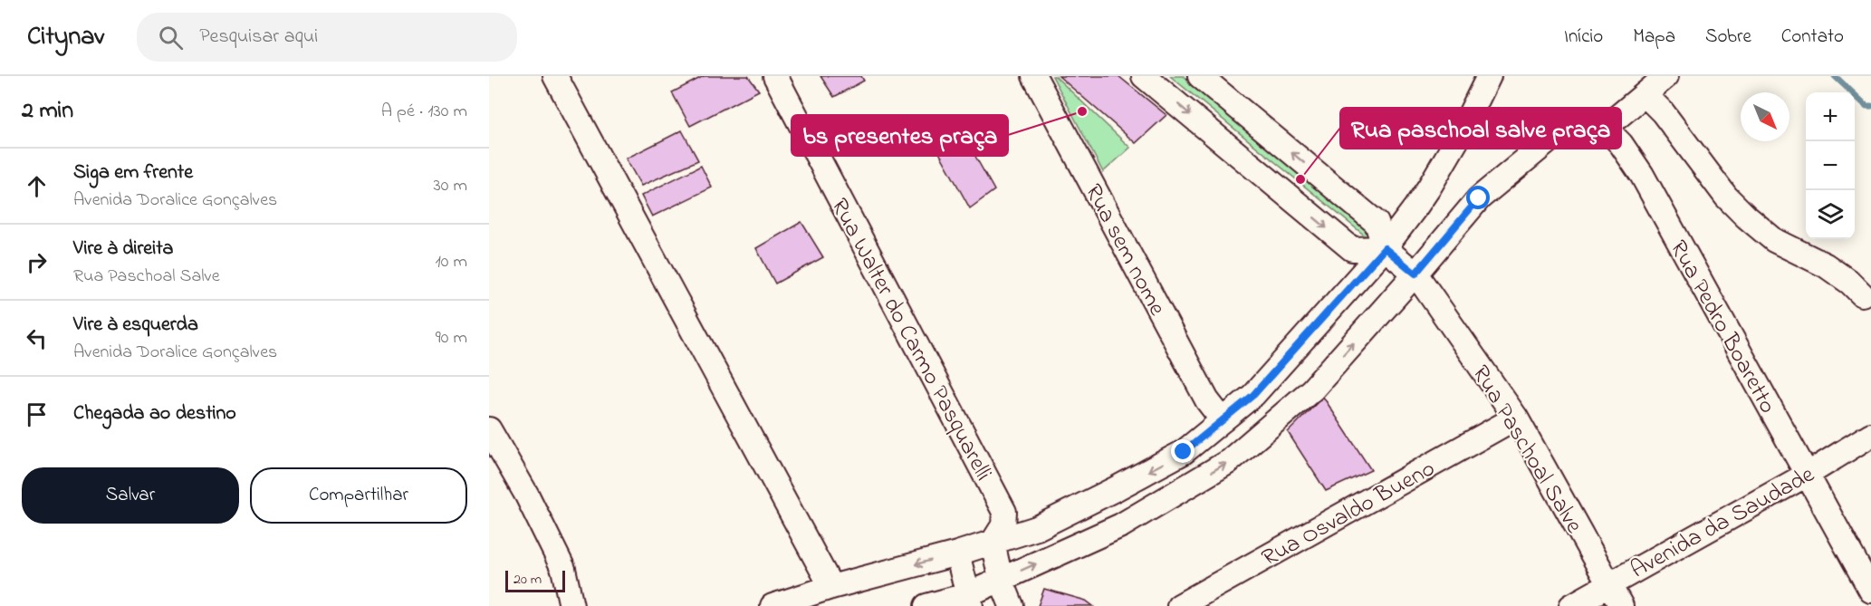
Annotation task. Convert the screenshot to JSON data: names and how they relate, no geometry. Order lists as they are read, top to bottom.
{
  "streets": {
    "street": [
      "Rua sem nome",
      "Rua Pedro Boaretto",
      "Rua Walter do Carmo Pasquarelli",
      "Rua Paschoal Salve",
      "Rua Osvaldo Bueno",
      "Avenida da Saudade"
    ]
  },
  "crossings": [
    ["Rua Pedro Boaretto", "Avenida da Saudade"],
    ["Rua Paschoal Salve", "Rua Osvaldo Bueno"],
    ["Rua Paschoal Salve", "Avenida da Saudade"]
  ],
  "places": ["bs presentes praça", "Rua paschoal salve praça"],
  "scale_bar": "20 m",
  "north": "bottom right",
  "page": {
    "header": "Citynav",
    "search": "Pesquisar aqui",
    "nav": [
      "Início",
      "Mapa",
      "Sobre",
      "Contato"
    ],
    "heading": ["2 min", "A pé · 130 m"],
    "map_buttons": ["+", "−"],
    "list": [
      ["Siga em frente", "Avenida Doralice Gonçalves", "30 m"],
      ["Vire à direita", "Rua Paschoal Salve", "10 m"],
      ["Vire à esquerda", "Avenida Doralice Gonçalves", "90 m"],
      "Chegada ao destino"
    ],
    "buttons": ["Salvar", "Compartilhar"],
    "scale": "20 m"
  }
}
